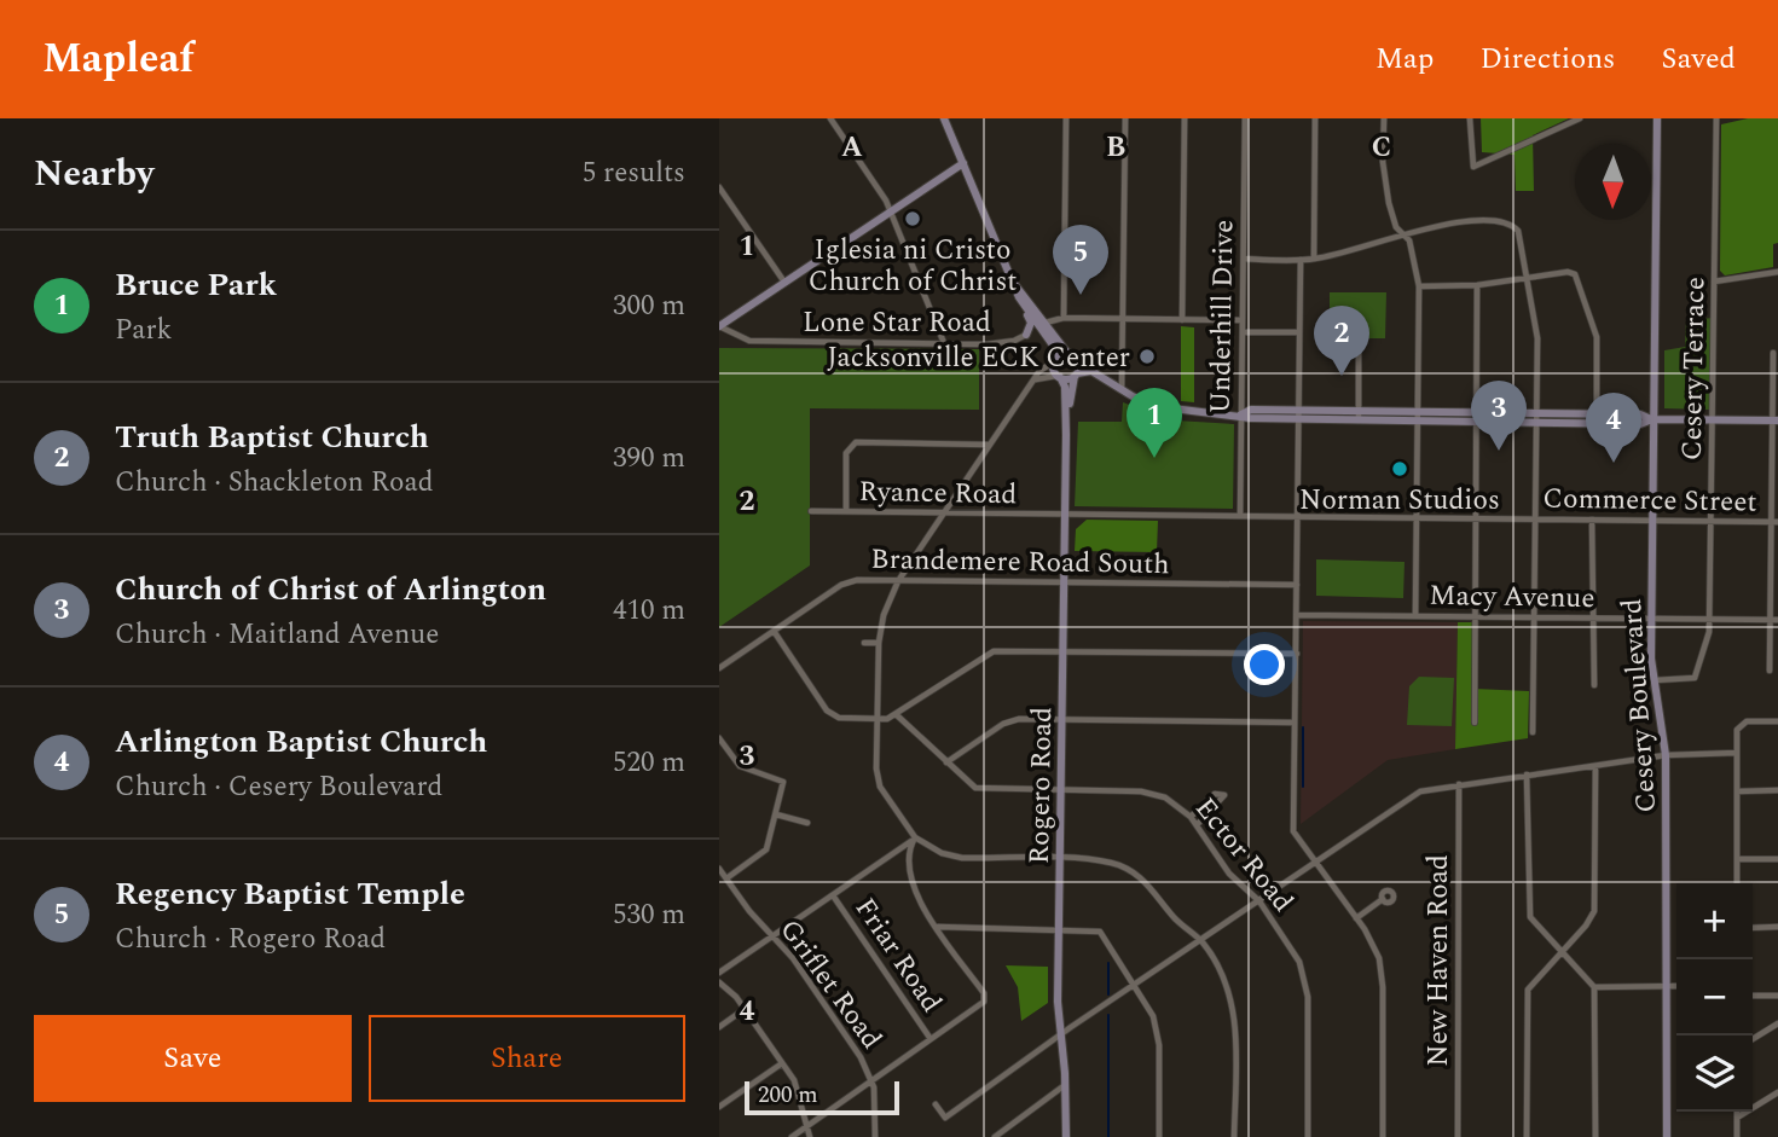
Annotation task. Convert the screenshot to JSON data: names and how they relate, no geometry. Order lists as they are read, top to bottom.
{
  "streets": {
    "main road": ["Cesery Boulevard", "Rogero Road"],
    "street": [
      "Underhill Drive",
      "Lone Star Road",
      "Cesery Terrace",
      "Ryance Road",
      "Commerce Street",
      "Brandemere Road South",
      "Macy Avenue",
      "Ector Road",
      "Friar Road",
      "New Haven Road",
      "Griflet Road"
    ]
  },
  "crossings": [
    ["Underhill Drive", "Commerce Street"],
    ["Cesery Terrace", "Commerce Street"],
    ["Cesery Terrace", "Macy Avenue"],
    ["Cesery Terrace", "Cesery Boulevard"],
    ["Ryance Road", "Commerce Street"],
    ["Ryance Road", "Rogero Road"],
    ["Commerce Street", "Cesery Boulevard"],
    ["Commerce Street", "Rogero Road"],
    ["Brandemere Road South", "Rogero Road"],
    ["Macy Avenue", "Cesery Boulevard"],
    ["Rogero Road", "Ector Road"]
  ],
  "places": ["Iglesia ni Cristo Church of Christ", "Jacksonville ECK Center", "Norman Studios"],
  "scale_bar": "200 m",
  "north": "bottom",
  "page": {
    "header": "Mapleaf",
    "nav": ["Map", "Directions", "Saved"],
    "heading": ["Nearby", "5 results"],
    "pins": [
      "5",
      "2",
      "3",
      "1",
      "4"
    ],
    "list": [
      {
        "mark": "1",
        "name": "Bruce Park",
        "note": "Park",
        "value": "300 m"
      },
      {
        "mark": "2",
        "name": "Truth Baptist Church",
        "note": "Church · Shackleton Road",
        "value": "390 m"
      },
      {
        "mark": "3",
        "name": "Church of Christ of Arlington",
        "note": "Church · Maitland Avenue",
        "value": "410 m"
      },
      {
        "mark": "4",
        "name": "Arlington Baptist Church",
        "note": "Church · Cesery Boulevard",
        "value": "520 m"
      },
      {
        "mark": "5",
        "name": "Regency Baptist Temple",
        "note": "Church · Rogero Road",
        "value": "530 m"
      }
    ],
    "map_buttons": ["+", "−"],
    "buttons": ["Save", "Share"],
    "scale": "200 m"
  },
  "grid": {
    "columns": ["A", "B", "C"],
    "rows": [
      "1",
      "2",
      "3",
      "4"
    ]
  }
}
